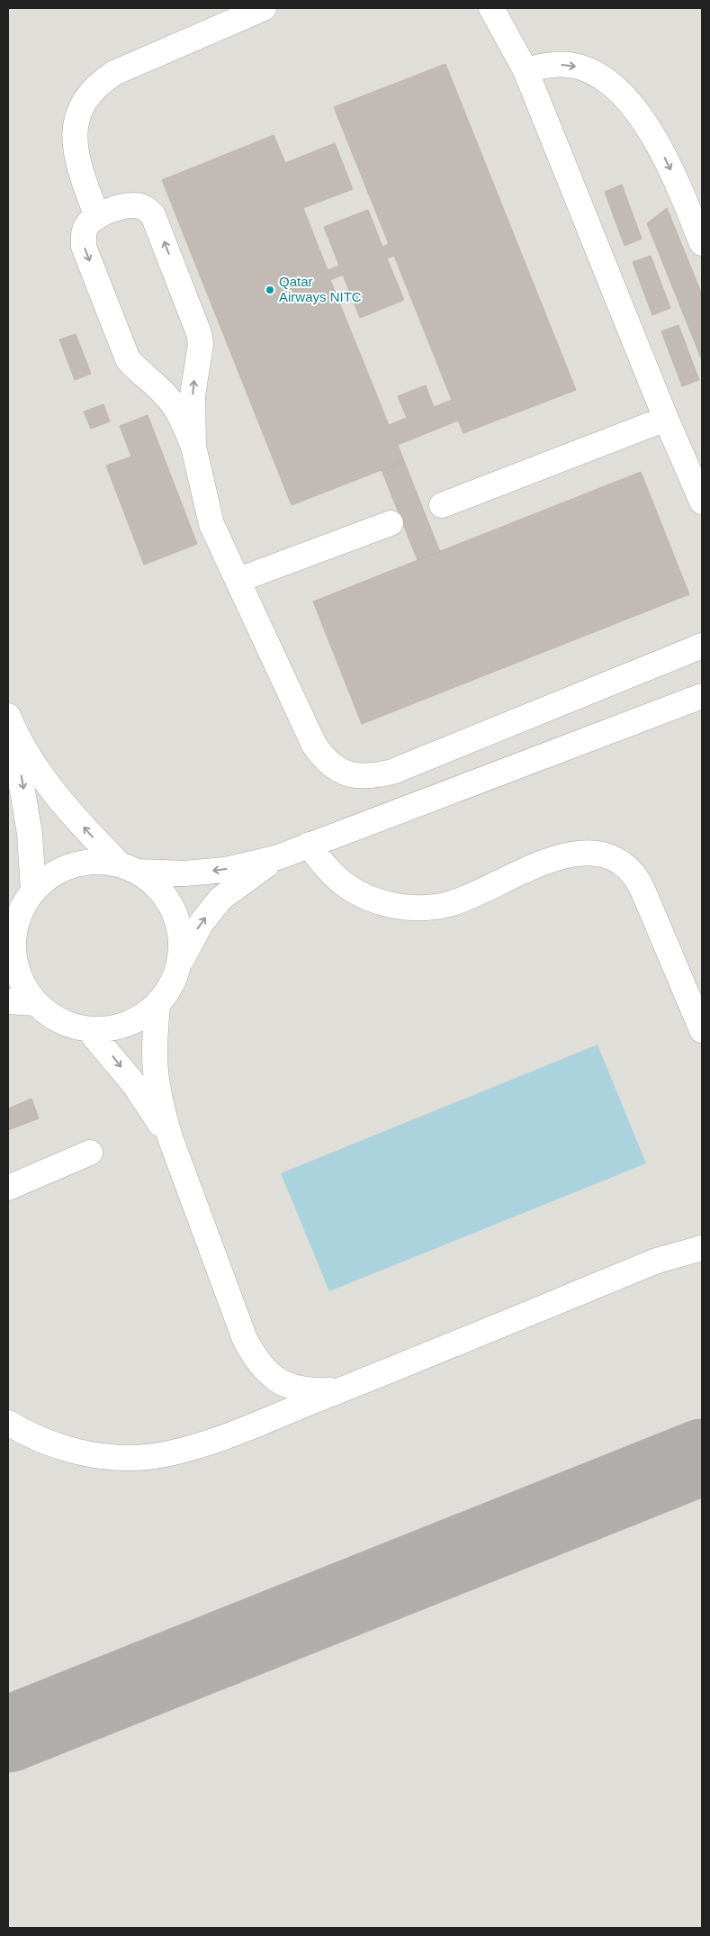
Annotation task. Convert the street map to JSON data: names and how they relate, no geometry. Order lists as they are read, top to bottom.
{
  "places": ["Qatar Airways NITC"]
}
